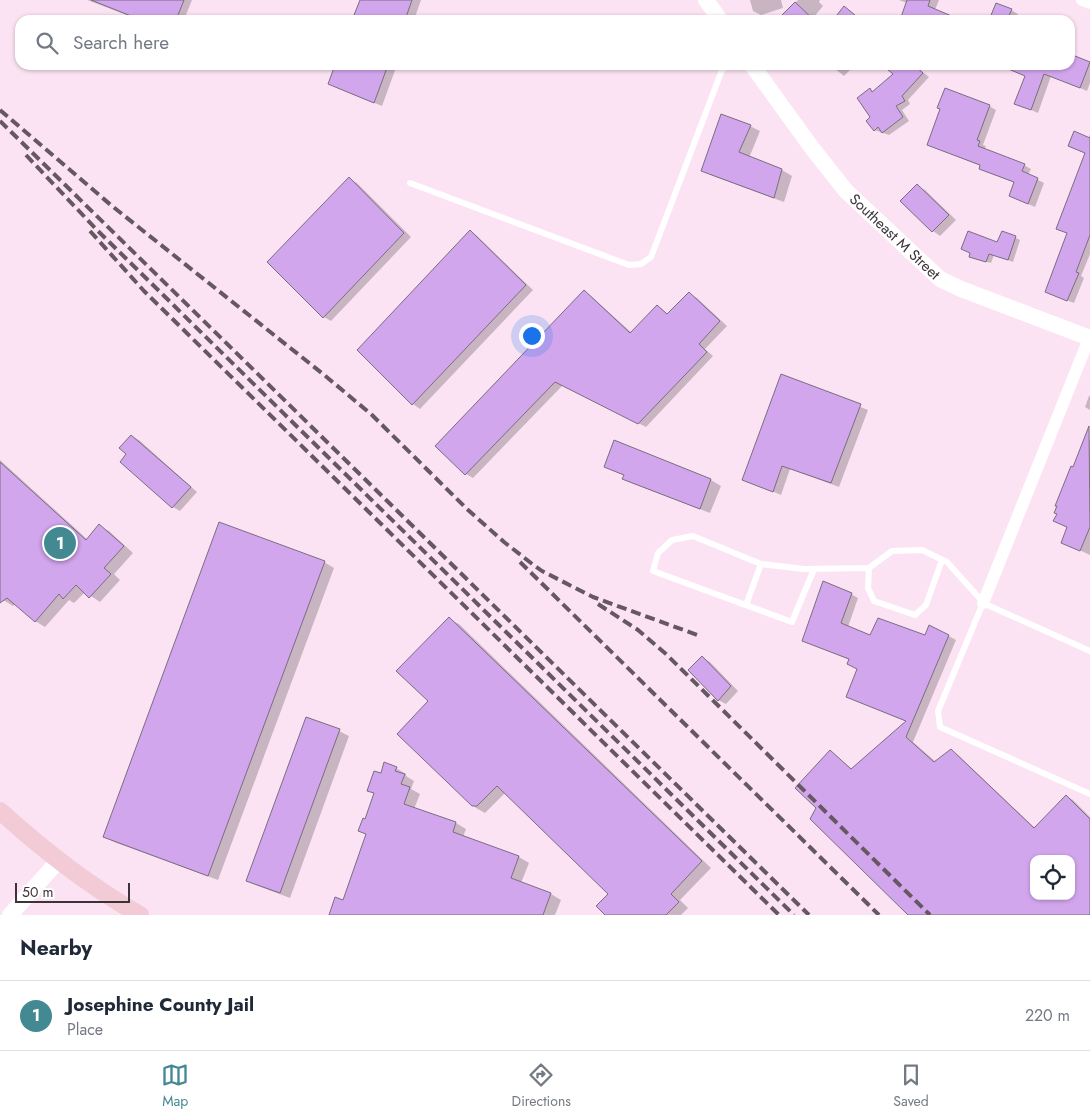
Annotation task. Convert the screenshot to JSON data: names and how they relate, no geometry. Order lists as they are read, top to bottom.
{
  "streets": {
    "street": ["Southeast M Street"]
  },
  "scale_bar": "50 m",
  "page": {
    "search": "Search here",
    "pins": "1",
    "scale": "50 m",
    "heading": "Nearby",
    "list": [
      {
        "mark": "1",
        "name": "Josephine County Jail",
        "note": "Place",
        "value": "220 m"
      }
    ],
    "nav": ["Map", "Directions", "Saved"]
  }
}
